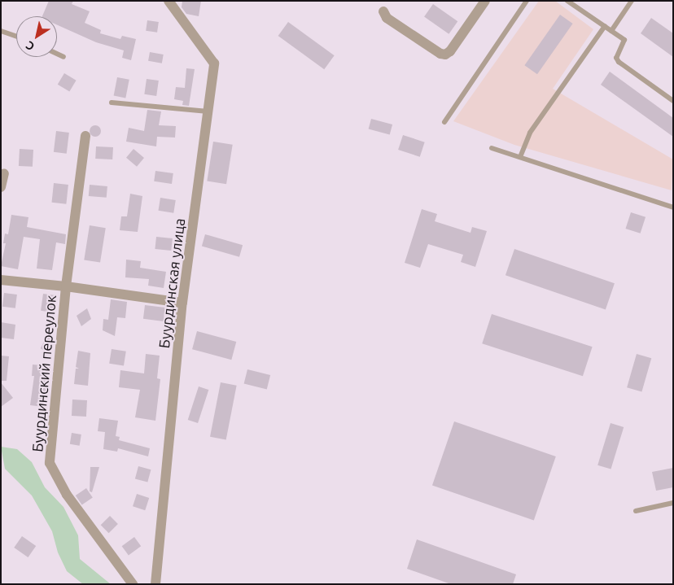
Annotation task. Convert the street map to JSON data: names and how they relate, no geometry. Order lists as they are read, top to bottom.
{
  "streets": {
    "street": ["Буурдинская улица", "Буурдинский переулок"]
  },
  "crossings": [
    ["Буурдинская улица", "Буурдинский переулок"]
  ],
  "north": "bottom left"
}
